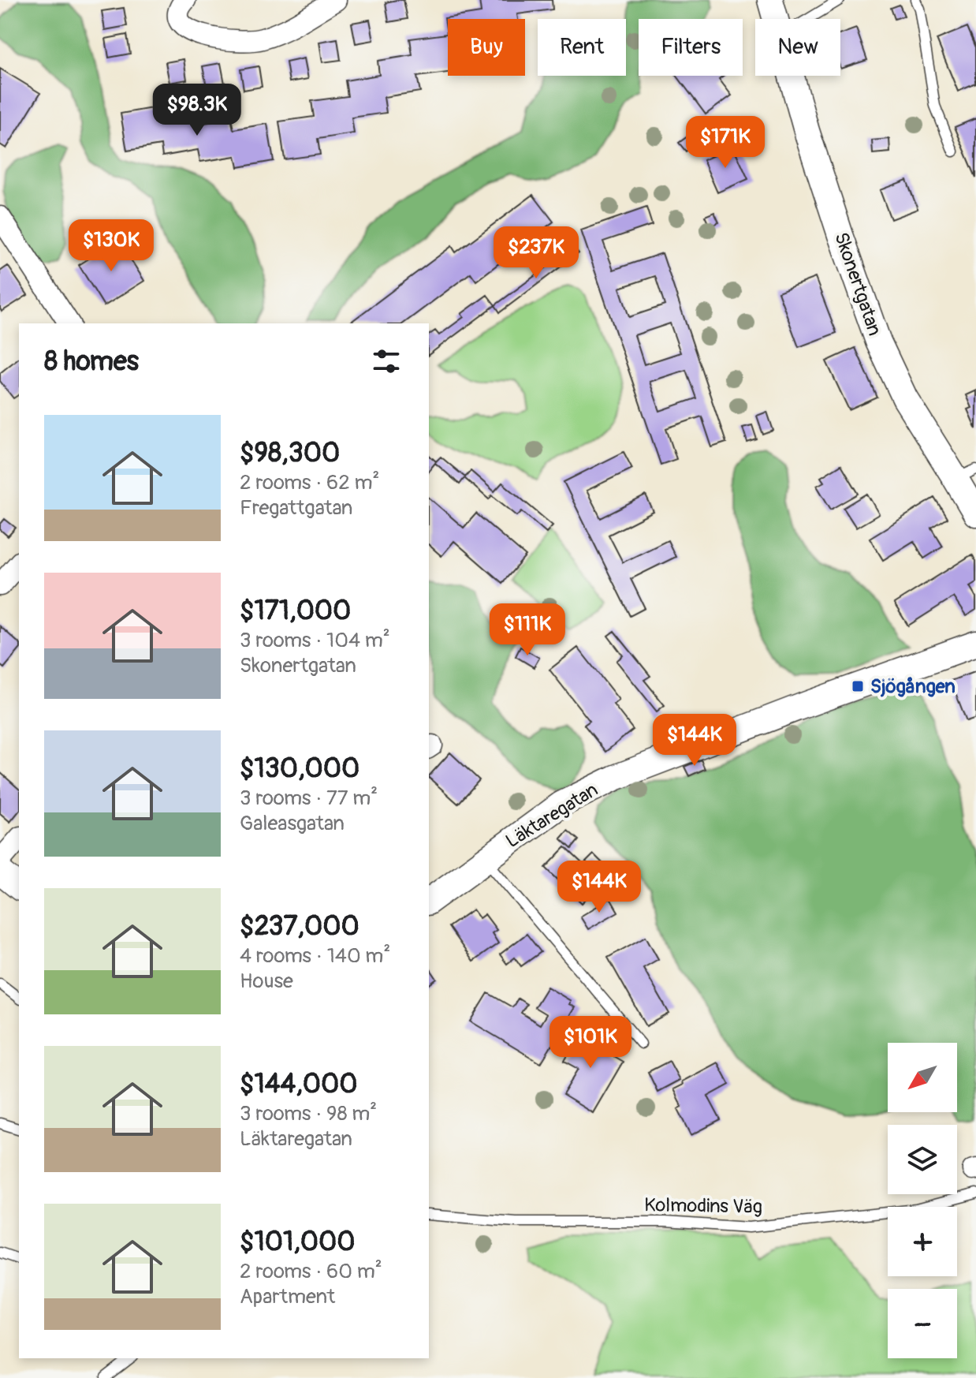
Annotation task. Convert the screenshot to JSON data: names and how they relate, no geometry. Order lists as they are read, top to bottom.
{
  "streets": {
    "street": ["Skonertgatan", "Läktaregatan"],
    "lane": ["Kolmodins Väg"]
  },
  "places": {
    "transit": ["Sjögången"]
  },
  "north": "bottom left",
  "page": {
    "chip": [
      "Buy",
      "Rent",
      "Filters",
      "New"
    ],
    "price": [
      "$98.3K",
      "$171K",
      "$130K",
      "$237K",
      "$111K",
      "$144K",
      "$144K",
      "$101K"
    ],
    "heading": "8 homes",
    "list": [
      {
        "name": "$98,300",
        "note": "2 rooms · 62 m² · Fregattgatan"
      },
      {
        "name": "$171,000",
        "note": "3 rooms · 104 m² · Skonertgatan"
      },
      {
        "name": "$130,000",
        "note": "3 rooms · 77 m² · Galeasgatan"
      },
      {
        "name": "$237,000",
        "note": "4 rooms · 140 m² · House"
      },
      {
        "name": "$144,000",
        "note": "3 rooms · 98 m² · Läktaregatan"
      },
      {
        "name": "$101,000",
        "note": "2 rooms · 60 m² · Apartment"
      }
    ],
    "map_buttons": ["+", "−"]
  }
}
